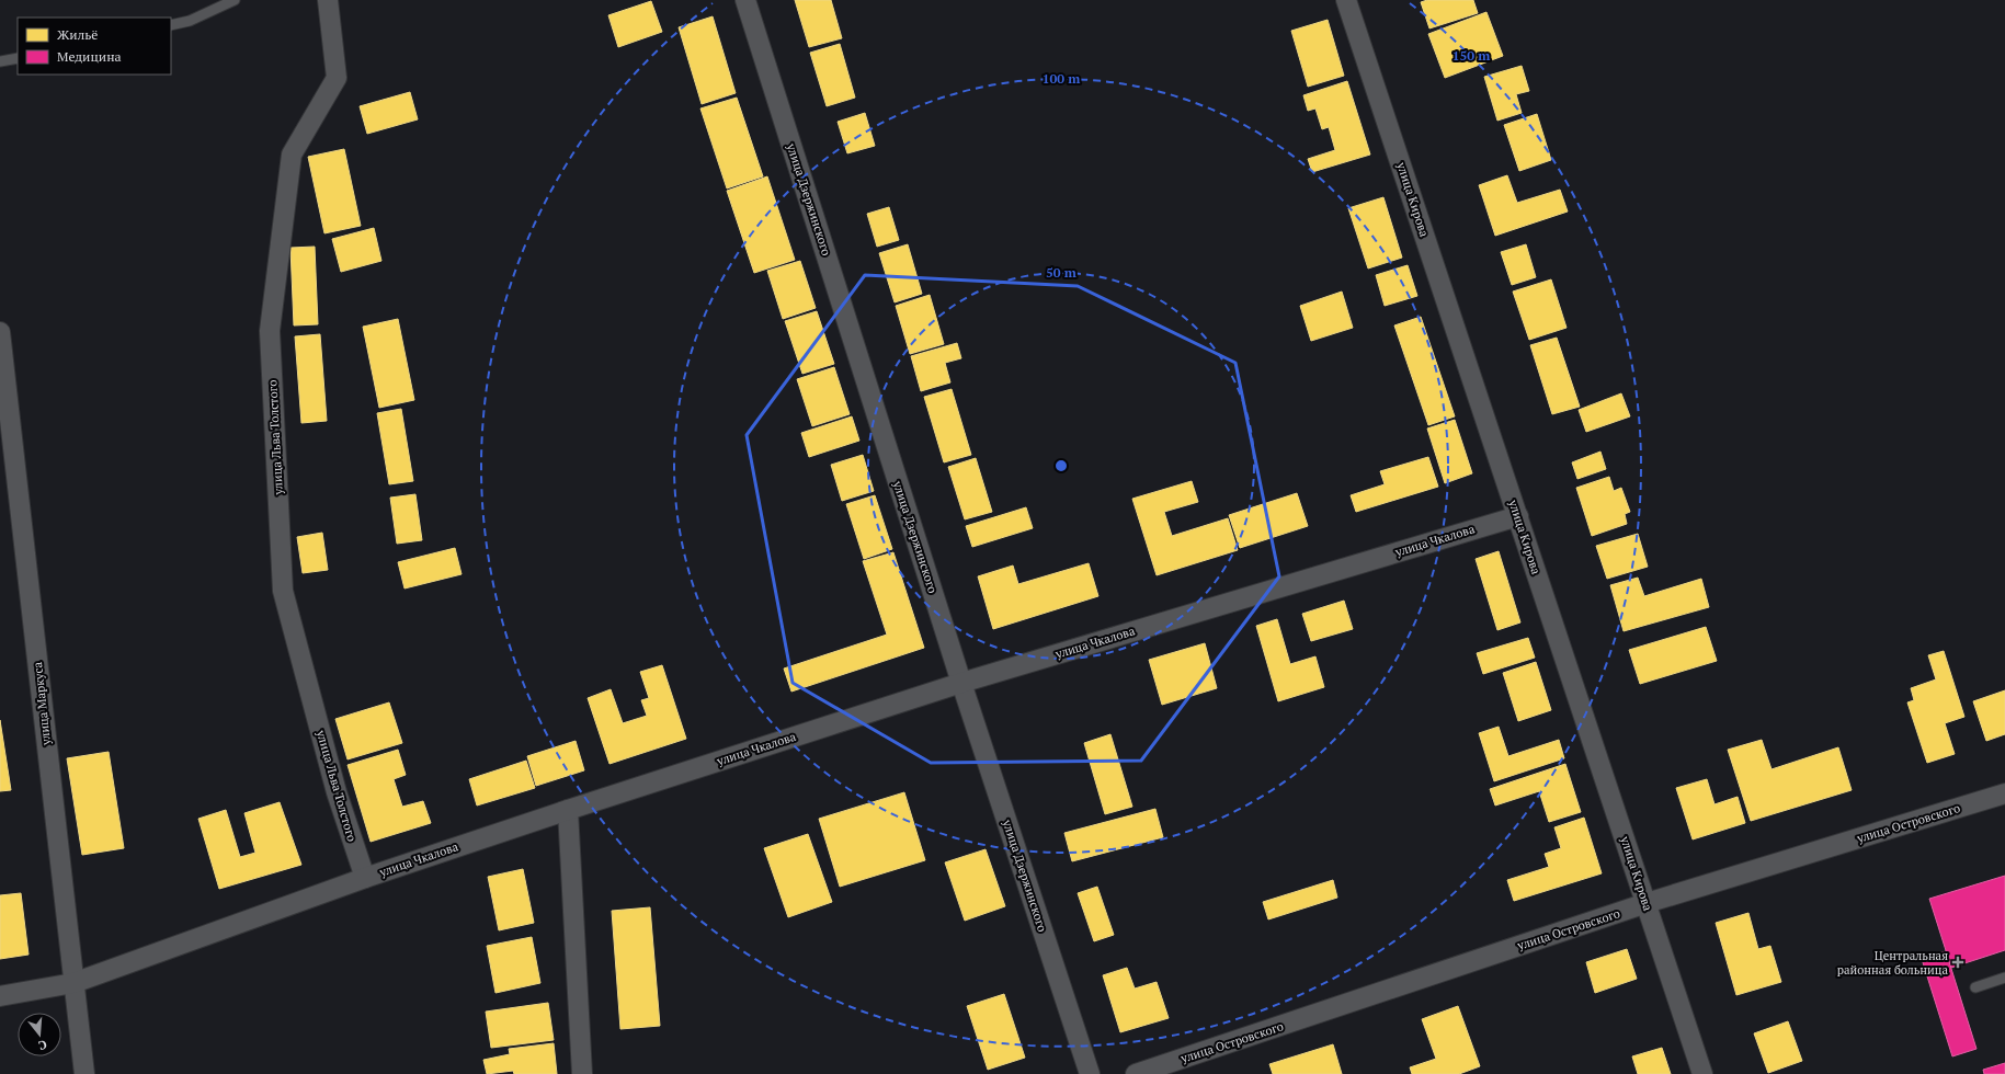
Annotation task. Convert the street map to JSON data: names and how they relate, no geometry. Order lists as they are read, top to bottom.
{
  "streets": {
    "street": [
      "улица Дзержинского",
      "улица Кирова",
      "улица Льва Толстого",
      "улица Чкалова",
      "улица Маркуса",
      "улица Островского"
    ]
  },
  "crossings": [
    ["улица Дзержинского", "улица Чкалова"],
    ["улица Кирова", "улица Чкалова"],
    ["улица Кирова", "улица Островского"],
    ["улица Льва Толстого", "улица Чкалова"],
    ["улица Чкалова", "улица Маркуса"]
  ],
  "places": {
    "health": ["Центральная районная больница"]
  },
  "legend": ["Жильё", "Медицина"],
  "north": "bottom",
  "rings": ["150 m", "100 m", "50 m"]
}
